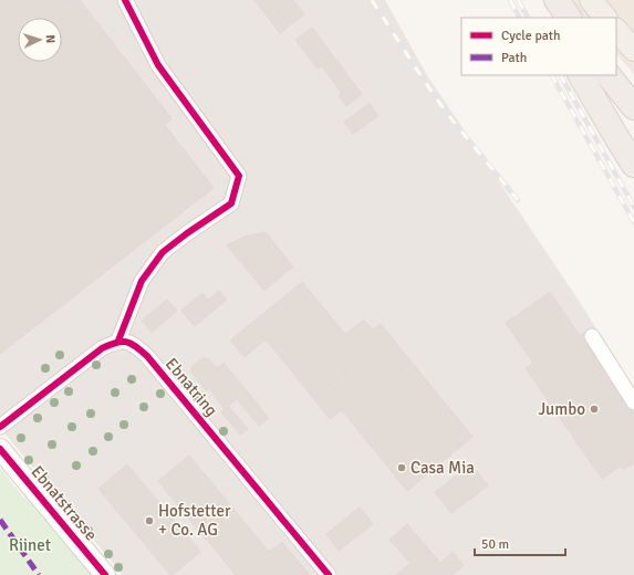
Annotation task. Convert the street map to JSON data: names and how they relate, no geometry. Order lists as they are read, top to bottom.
{
  "streets": {
    "street": ["Ebnatring", "Ebnatstrasse"]
  },
  "parks": ["Riinet"],
  "places": ["Jumbo", "Casa Mia", "Hofstetter + Co. AG"],
  "legend": ["Cycle path", "Path"],
  "scale_bar": "50 m",
  "north": "right"
}
